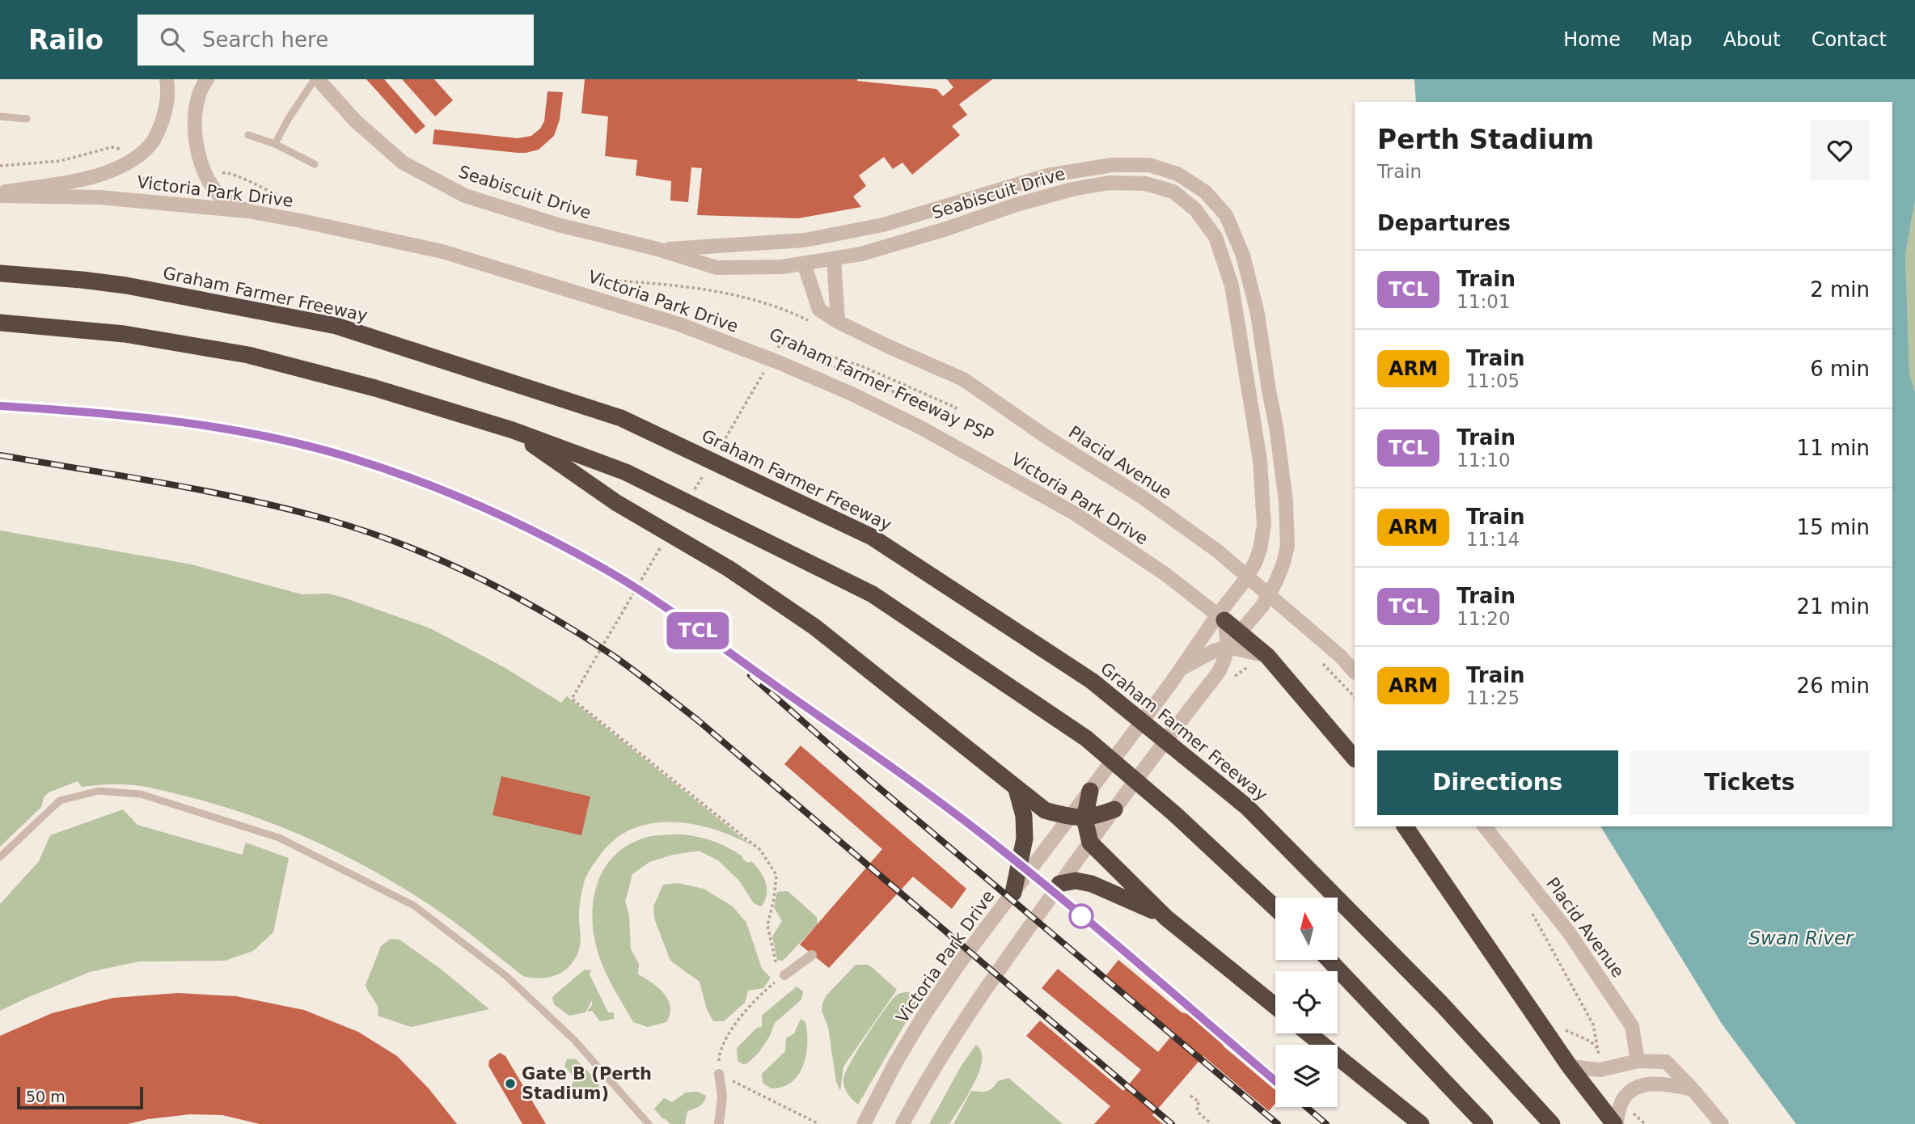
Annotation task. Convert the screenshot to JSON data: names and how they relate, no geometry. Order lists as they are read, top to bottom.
{
  "streets": {
    "highway": ["Graham Farmer Freeway"],
    "street": ["Victoria Park Drive", "Seabiscuit Drive", "Placid Avenue"],
    "path": ["Graham Farmer Freeway PSP"]
  },
  "crossings": [
    ["Victoria Park Drive", "Seabiscuit Drive"],
    ["Seabiscuit Drive", "Placid Avenue"]
  ],
  "water": ["Swan River"],
  "places": ["Gate B (Perth Stadium)"],
  "scale_bar": "50 m",
  "north": "top",
  "page": {
    "header": "Railo",
    "search": "Search here",
    "nav": [
      "Home",
      "Map",
      "About",
      "Contact"
    ],
    "on_map": "TCL",
    "heading": [
      ["Perth Stadium", "Train"],
      "Departures"
    ],
    "list": [
      {
        "mark": "TCL",
        "name": "Train",
        "note": "11:01",
        "value": "2 min"
      },
      {
        "mark": "ARM",
        "name": "Train",
        "note": "11:05",
        "value": "6 min"
      },
      {
        "mark": "TCL",
        "name": "Train",
        "note": "11:10",
        "value": "11 min"
      },
      {
        "mark": "ARM",
        "name": "Train",
        "note": "11:14",
        "value": "15 min"
      },
      {
        "mark": "TCL",
        "name": "Train",
        "note": "11:20",
        "value": "21 min"
      },
      {
        "mark": "ARM",
        "name": "Train",
        "note": "11:25",
        "value": "26 min"
      }
    ],
    "buttons": ["Directions", "Tickets"],
    "scale": "50 m"
  }
}
